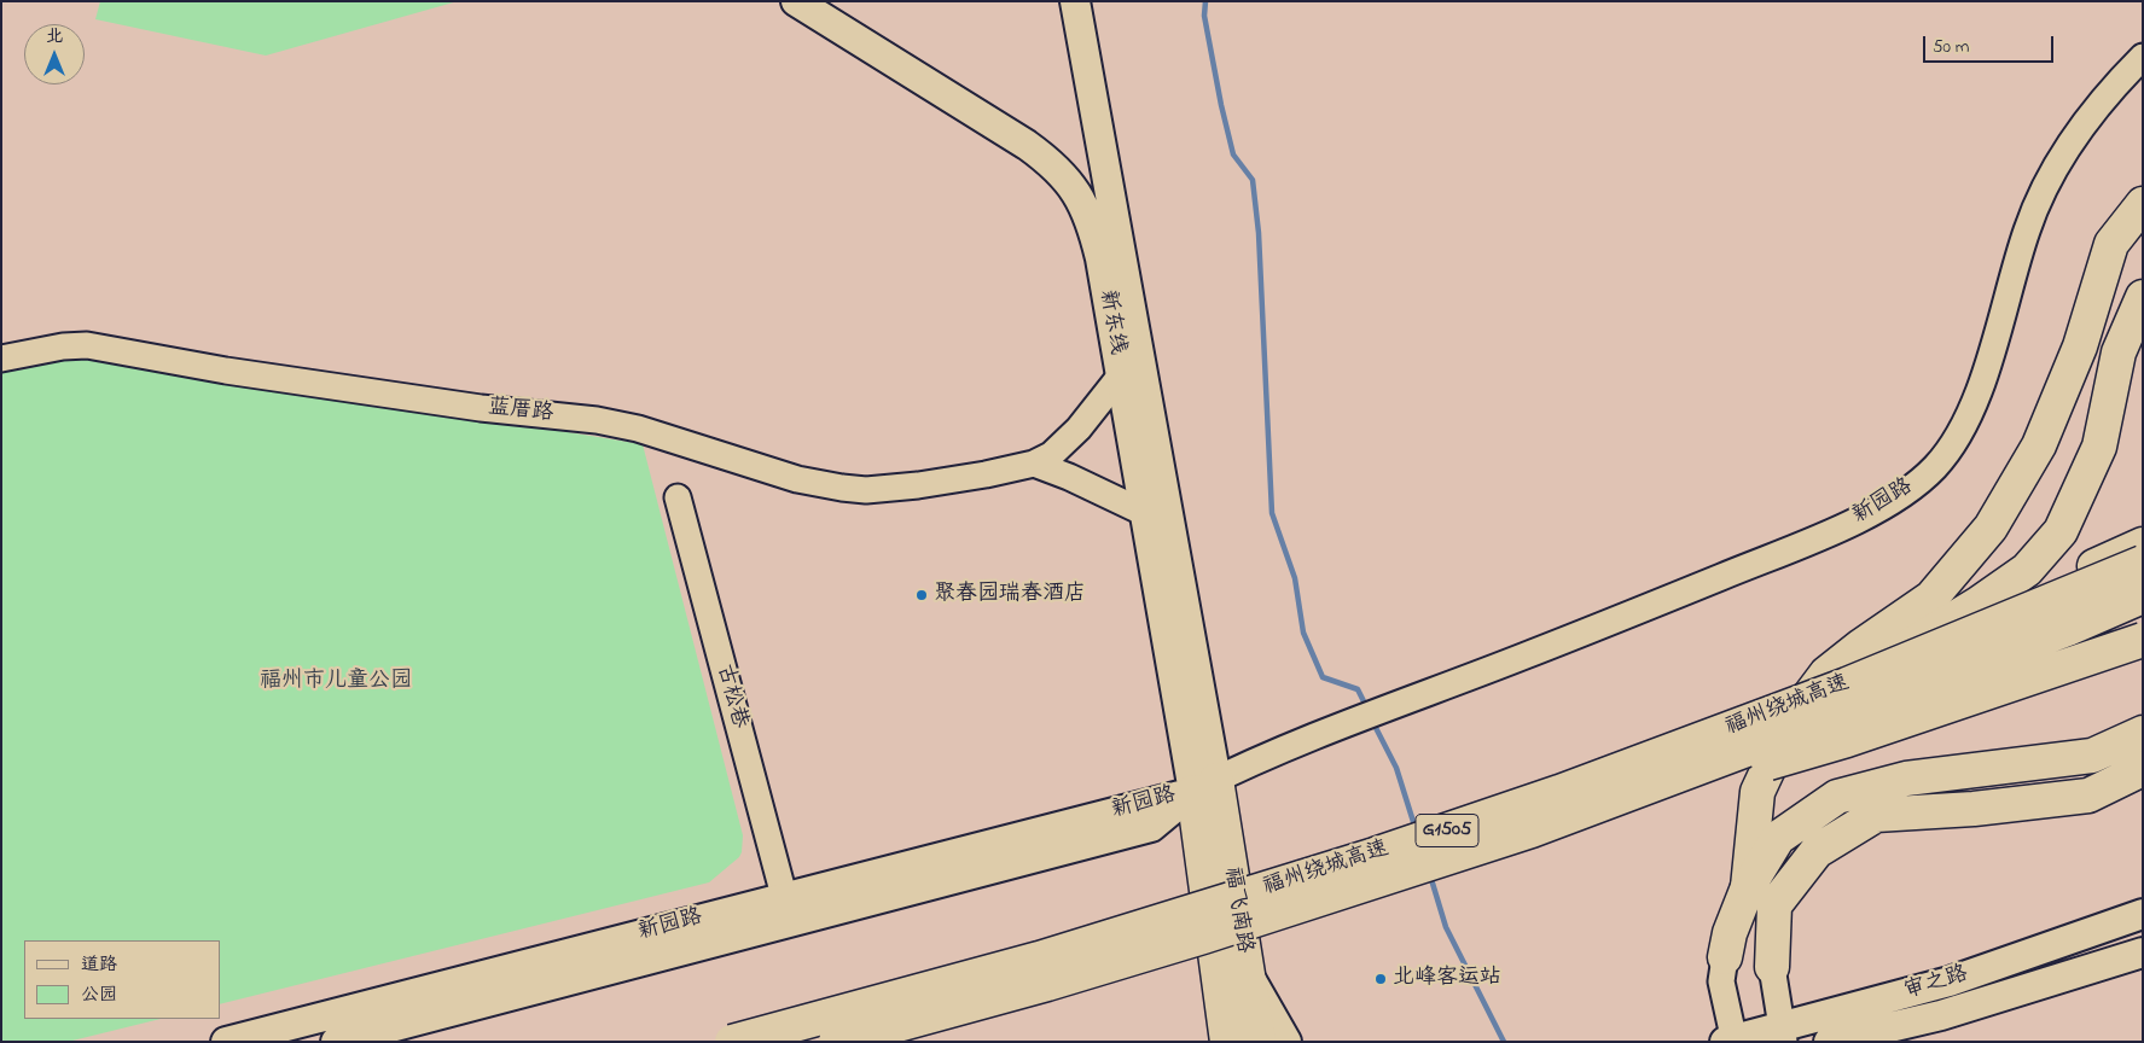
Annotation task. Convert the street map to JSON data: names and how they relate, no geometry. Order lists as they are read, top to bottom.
{
  "streets": {
    "main road": [
      "新东线",
      "新园路",
      "福州绕城高速",
      "G1505",
      "福飞南路",
      "审之路"
    ],
    "street": ["蓝厝路", "古松巷"]
  },
  "crossings": [
    ["新东线", "新园路"],
    ["新东线", "福飞南路"],
    ["新园路", "古松巷"],
    ["新园路", "福飞南路"]
  ],
  "parks": ["福州市儿童公园"],
  "places": ["聚春园瑞春酒店", "北峰客运站"],
  "legend": ["道路", "公园"],
  "scale_bar": "50 m",
  "north": "top"
}
